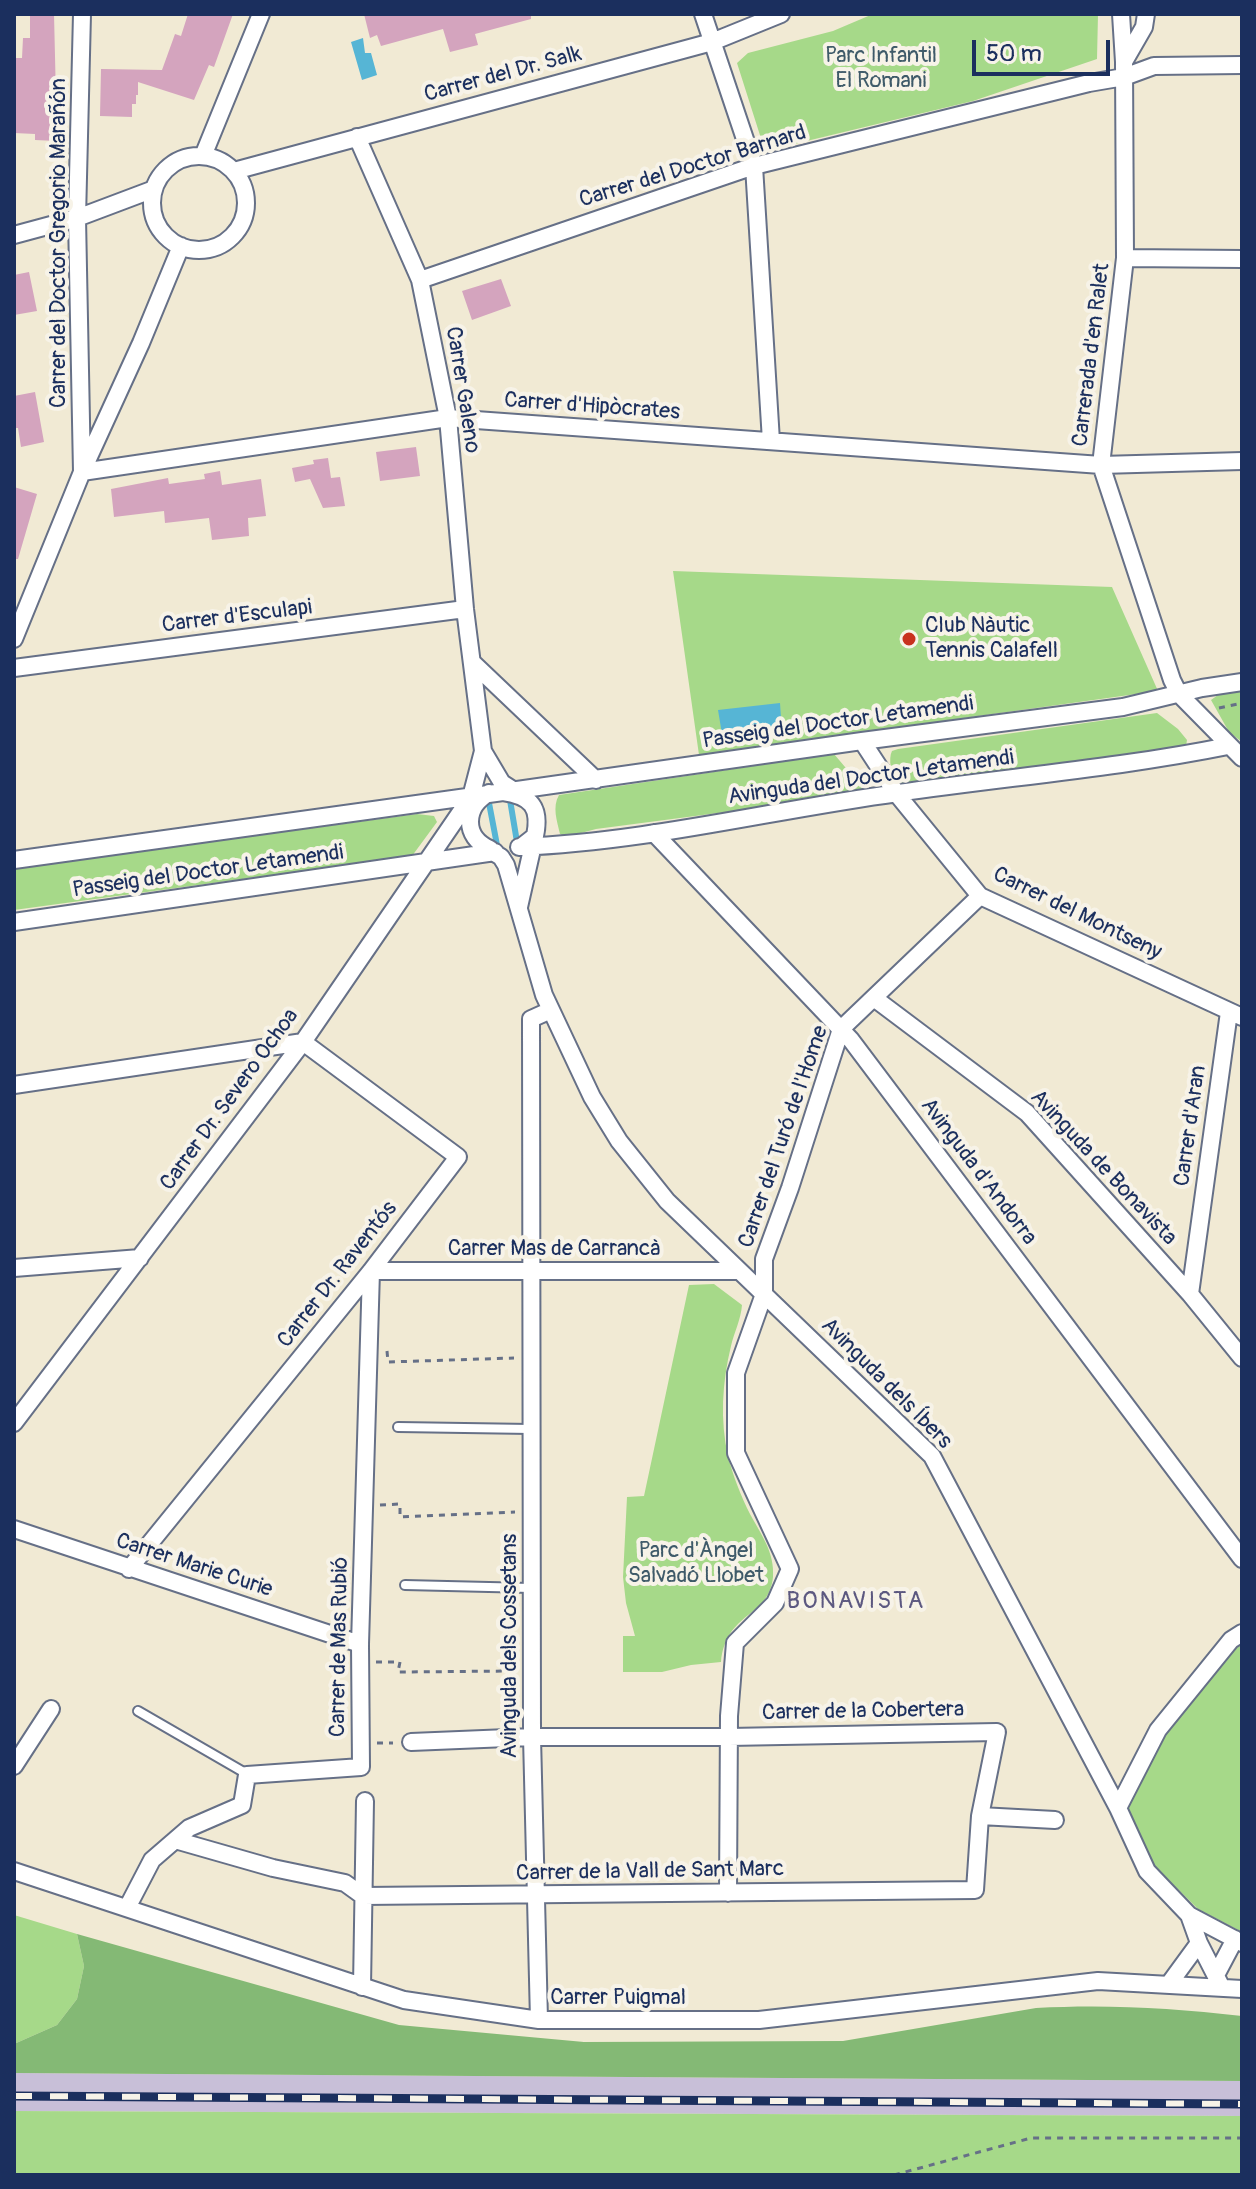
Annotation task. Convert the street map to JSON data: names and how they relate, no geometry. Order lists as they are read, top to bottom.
{
  "streets": {
    "street": [
      "Carrer del Dr. Salk",
      "Carrer del Doctor Barnard",
      "Carrer del Doctor Gregorio Marañón",
      "Carrerada d'en Ralet",
      "Carrer Galeno",
      "Carrer d'Hipòcrates",
      "Carrer d'Esculapi",
      "Passeig del Doctor Letamendi",
      "Avinguda del Doctor Letamendi",
      "Carrer del Montseny",
      "Carrer Dr. Severo Ochoa",
      "Carrer d'Aran",
      "Carrer del Turó de l'Home",
      "Avinguda de Bonavista",
      "Avinguda d'Andorra",
      "Carrer Mas de Carrancà",
      "Carrer Dr. Raventós",
      "Avinguda dels Íbers",
      "Carrer Marie Curie",
      "Avinguda dels Cossetans",
      "Carrer de Mas Rubió",
      "Carrer de la Cobertera",
      "Carrer de la Vall de Sant Marc",
      "Carrer Puigmal"
    ]
  },
  "crossings": [
    ["Carrer del Dr. Salk", "Carrer Galeno"],
    ["Carrer del Doctor Barnard", "Carrerada d'en Ralet"],
    ["Carrer del Doctor Barnard", "Carrer Galeno"],
    ["Carrer del Doctor Gregorio Marañón", "Carrer d'Hipòcrates"],
    ["Carrerada d'en Ralet", "Carrer d'Hipòcrates"],
    ["Carrerada d'en Ralet", "Passeig del Doctor Letamendi"],
    ["Carrerada d'en Ralet", "Avinguda del Doctor Letamendi"],
    ["Carrer Galeno", "Carrer d'Hipòcrates"],
    ["Carrer Galeno", "Carrer d'Esculapi"],
    ["Carrer Galeno", "Passeig del Doctor Letamendi"],
    ["Carrer Galeno", "Avinguda del Doctor Letamendi"],
    ["Carrer Galeno", "Carrer Dr. Severo Ochoa"],
    ["Carrer Galeno", "Avinguda dels Íbers"],
    ["Passeig del Doctor Letamendi", "Avinguda del Doctor Letamendi"],
    ["Passeig del Doctor Letamendi", "Carrer del Montseny"],
    ["Passeig del Doctor Letamendi", "Carrer Dr. Severo Ochoa"],
    ["Passeig del Doctor Letamendi", "Avinguda dels Íbers"],
    ["Avinguda del Doctor Letamendi", "Carrer del Montseny"],
    ["Avinguda del Doctor Letamendi", "Avinguda d'Andorra"],
    ["Avinguda del Doctor Letamendi", "Avinguda dels Íbers"],
    ["Carrer del Montseny", "Carrer d'Aran"],
    ["Carrer del Montseny", "Carrer del Turó de l'Home"],
    ["Carrer Dr. Severo Ochoa", "Carrer Dr. Raventós"],
    ["Carrer d'Aran", "Avinguda de Bonavista"],
    ["Carrer del Turó de l'Home", "Avinguda de Bonavista"],
    ["Carrer del Turó de l'Home", "Avinguda d'Andorra"],
    ["Carrer del Turó de l'Home", "Avinguda dels Íbers"],
    ["Carrer del Turó de l'Home", "Carrer de la Cobertera"],
    ["Carrer del Turó de l'Home", "Carrer de la Vall de Sant Marc"],
    ["Carrer Mas de Carrancà", "Carrer Dr. Raventós"],
    ["Carrer Mas de Carrancà", "Avinguda dels Íbers"],
    ["Carrer Mas de Carrancà", "Avinguda dels Cossetans"],
    ["Carrer Mas de Carrancà", "Carrer de Mas Rubió"],
    ["Carrer Dr. Raventós", "Carrer Marie Curie"],
    ["Carrer Dr. Raventós", "Carrer de Mas Rubió"],
    ["Avinguda dels Íbers", "Avinguda dels Cossetans"],
    ["Avinguda dels Íbers", "Carrer Puigmal"],
    ["Carrer Marie Curie", "Carrer de Mas Rubió"],
    ["Avinguda dels Cossetans", "Carrer de la Cobertera"],
    ["Avinguda dels Cossetans", "Carrer de la Vall de Sant Marc"],
    ["Avinguda dels Cossetans", "Carrer Puigmal"],
    ["Carrer de la Cobertera", "Carrer de la Vall de Sant Marc"]
  ],
  "districts": ["BONAVISTA"],
  "parks": ["Parc Infantil El Romani", "Parc d'Àngel Salvadó Llobet"],
  "places": ["Club Nàutic Tennis Calafell"],
  "scale_bar": "50 m"
}
